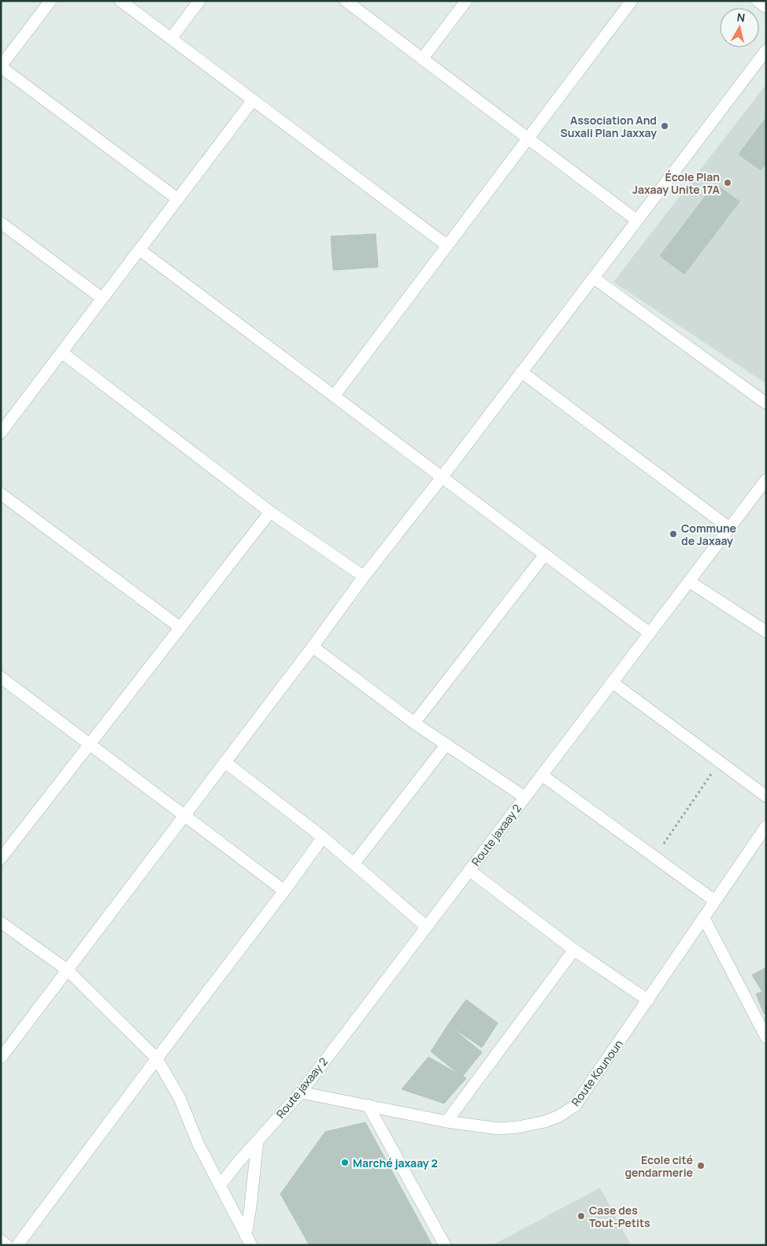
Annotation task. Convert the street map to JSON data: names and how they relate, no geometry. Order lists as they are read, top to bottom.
{
  "streets": {
    "street": ["Route jaxaay 2", "Route Kounoun"]
  },
  "crossings": [
    ["Route jaxaay 2", "Route Kounoun"]
  ],
  "places": [
    "Association And Suxali Plan Jaxxay",
    "École Plan Jaxaay Unite 17A",
    "Commune de Jaxaay",
    "Marché jaxaay 2",
    "Ecole cité gendarmerie",
    "Case des Tout-Petits"
  ],
  "north": "top"
}
